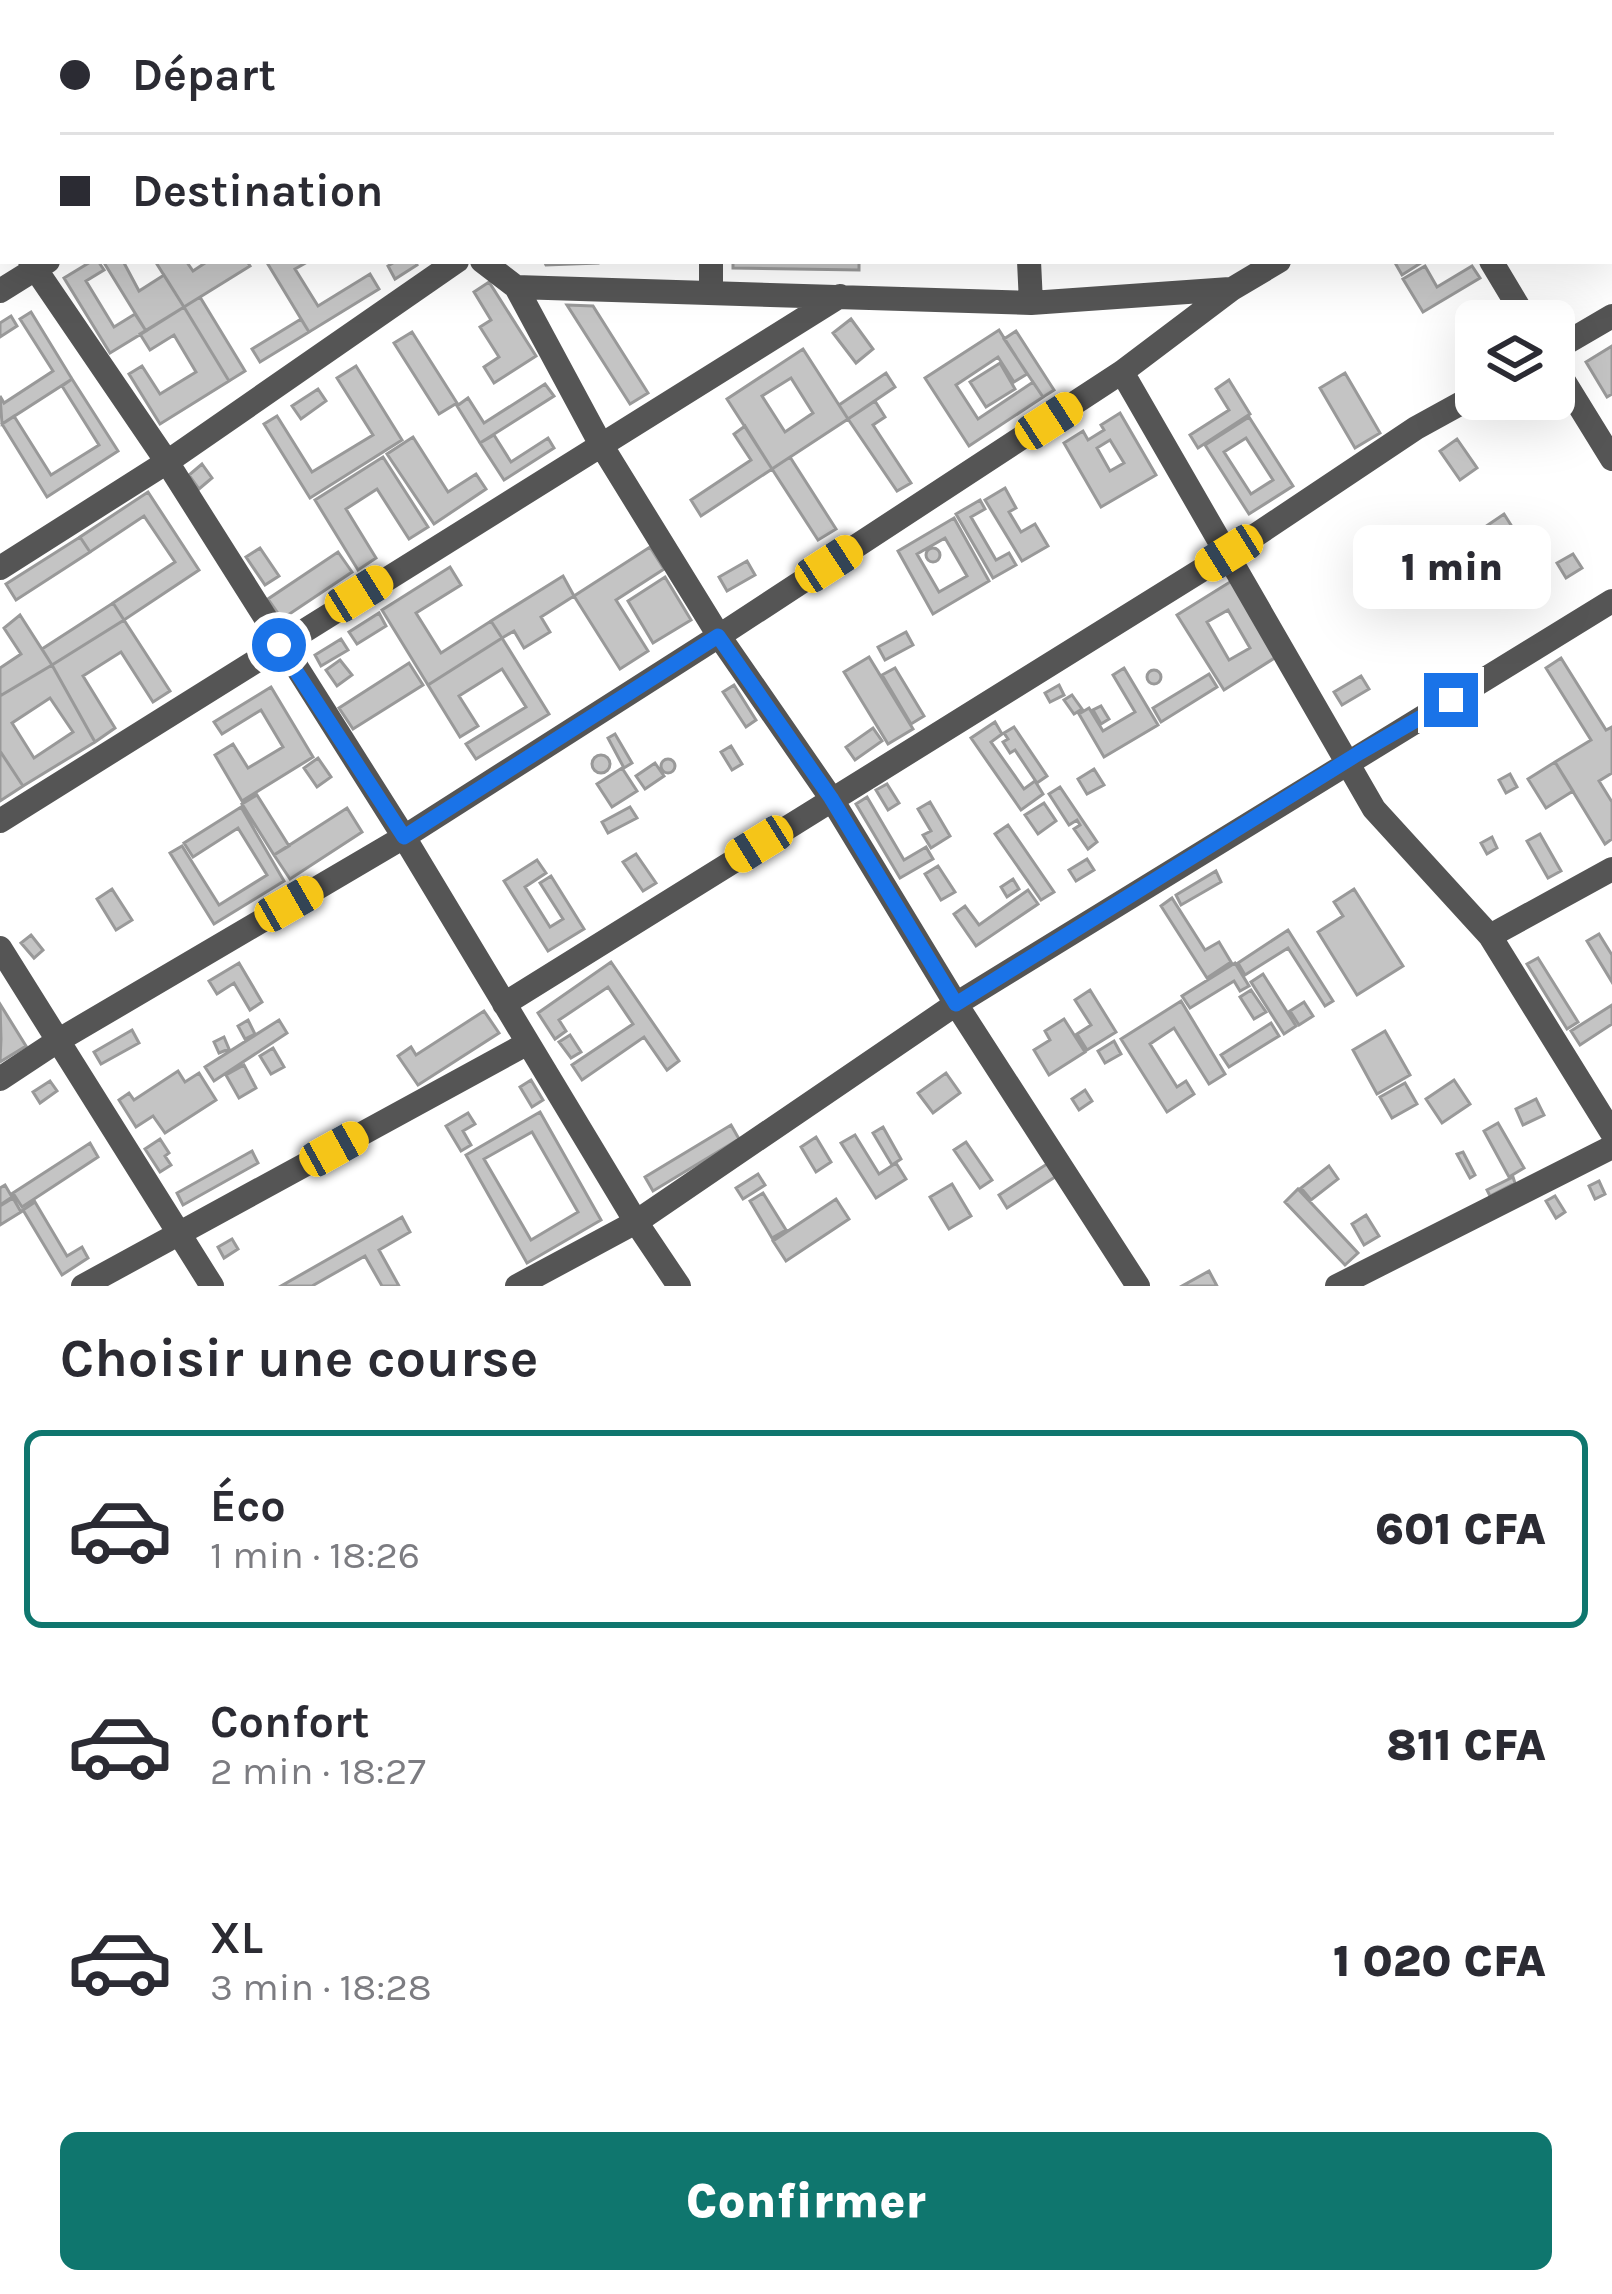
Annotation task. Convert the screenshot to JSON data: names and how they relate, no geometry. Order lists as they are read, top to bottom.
{
  "page": {
    "banner": ["Départ", "Destination"],
    "bubble": "1 min",
    "heading": "Choisir une course",
    "list": [
      {
        "name": "Éco",
        "note": "1 min · 18:26",
        "value": "601 CFA"
      },
      {
        "name": "Confort",
        "note": "2 min · 18:27",
        "value": "811 CFA"
      },
      {
        "name": "XL",
        "note": "3 min · 18:28",
        "value": "1 020 CFA"
      }
    ],
    "buttons": "Confirmer"
  }
}
